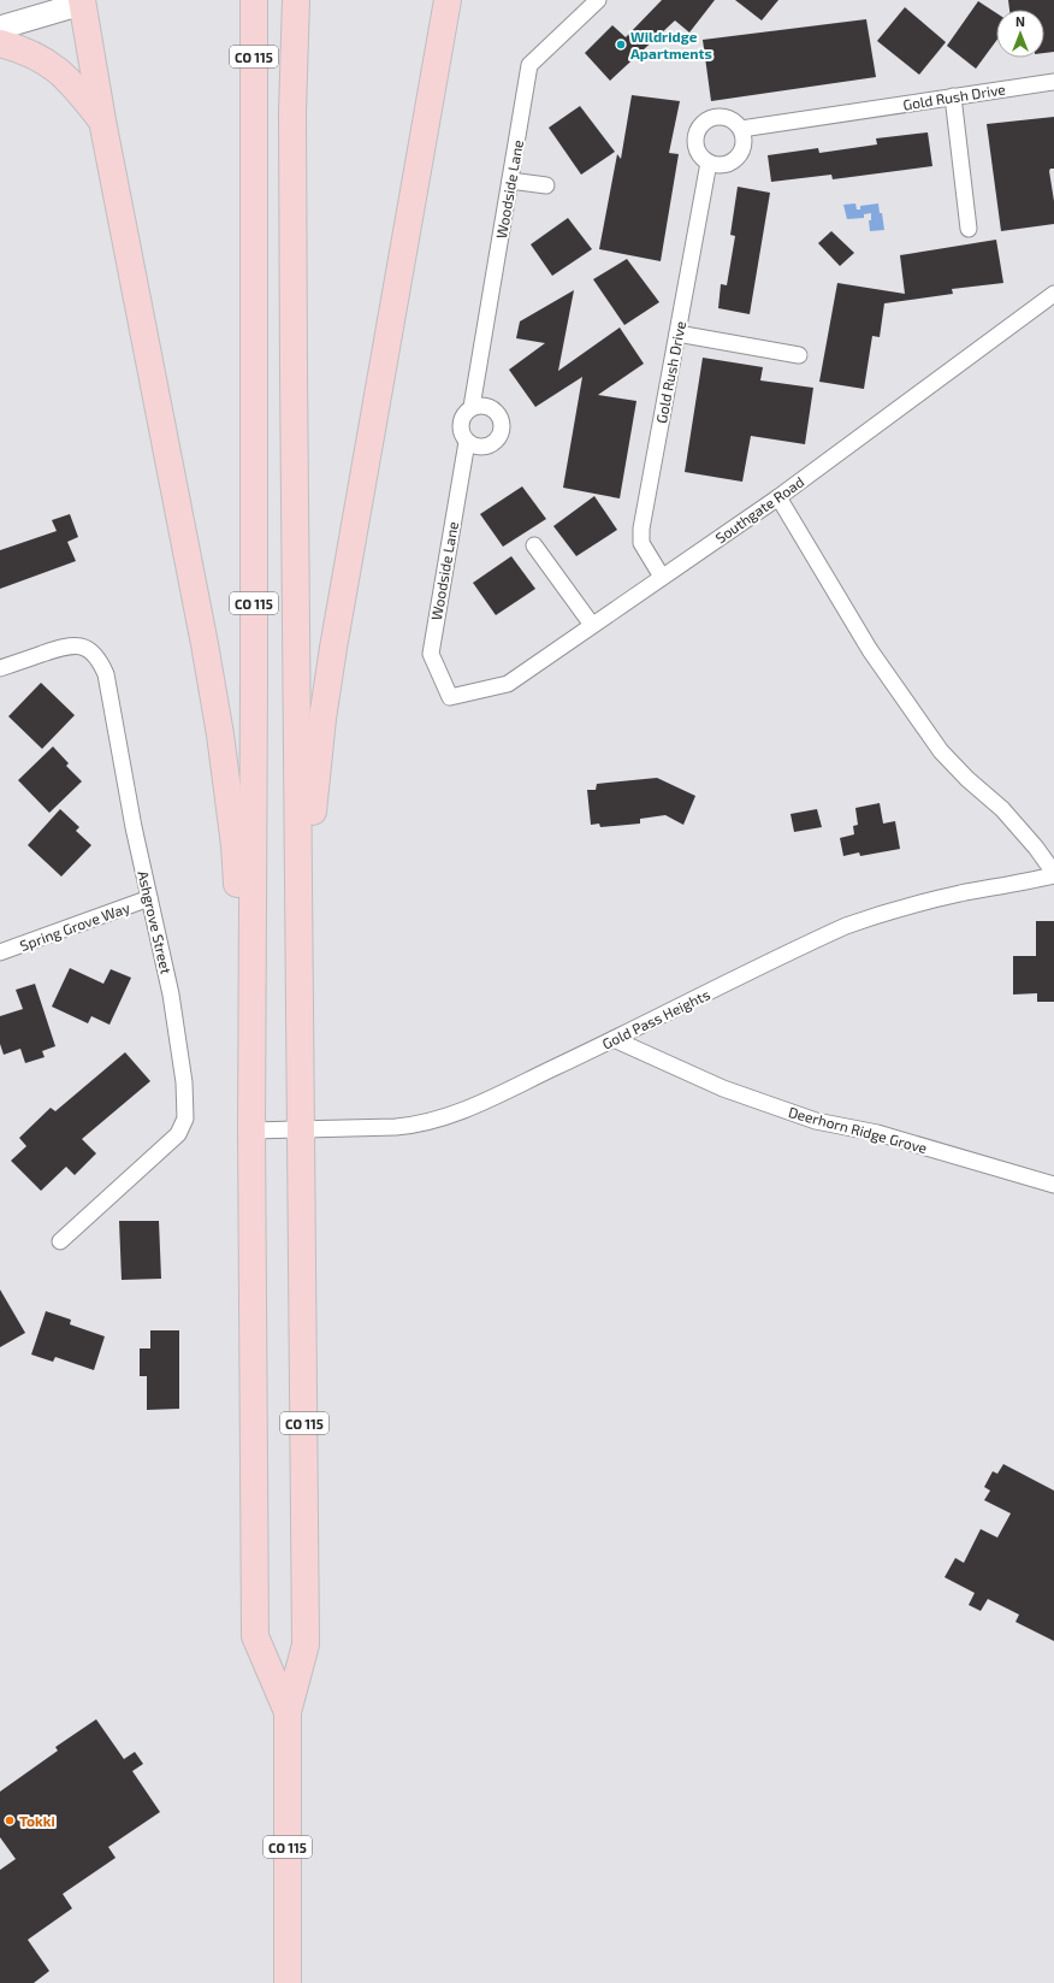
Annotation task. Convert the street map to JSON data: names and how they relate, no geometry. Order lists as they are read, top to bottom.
{
  "streets": {
    "highway": ["CO 115"],
    "street": [
      "Gold Rush Drive",
      "Woodside Lane",
      "Southgate Road",
      "Ashgrove Street",
      "Spring Grove Way",
      "Gold Pass Heights",
      "Deerhorn Ridge Grove"
    ]
  },
  "crossings": [
    ["CO 115", "Gold Pass Heights"],
    ["Gold Rush Drive", "Southgate Road"],
    ["Woodside Lane", "Southgate Road"],
    ["Ashgrove Street", "Spring Grove Way"],
    ["Gold Pass Heights", "Deerhorn Ridge Grove"]
  ],
  "places": ["Wildridge Apartments", "Tokki"],
  "north": "top"
}
